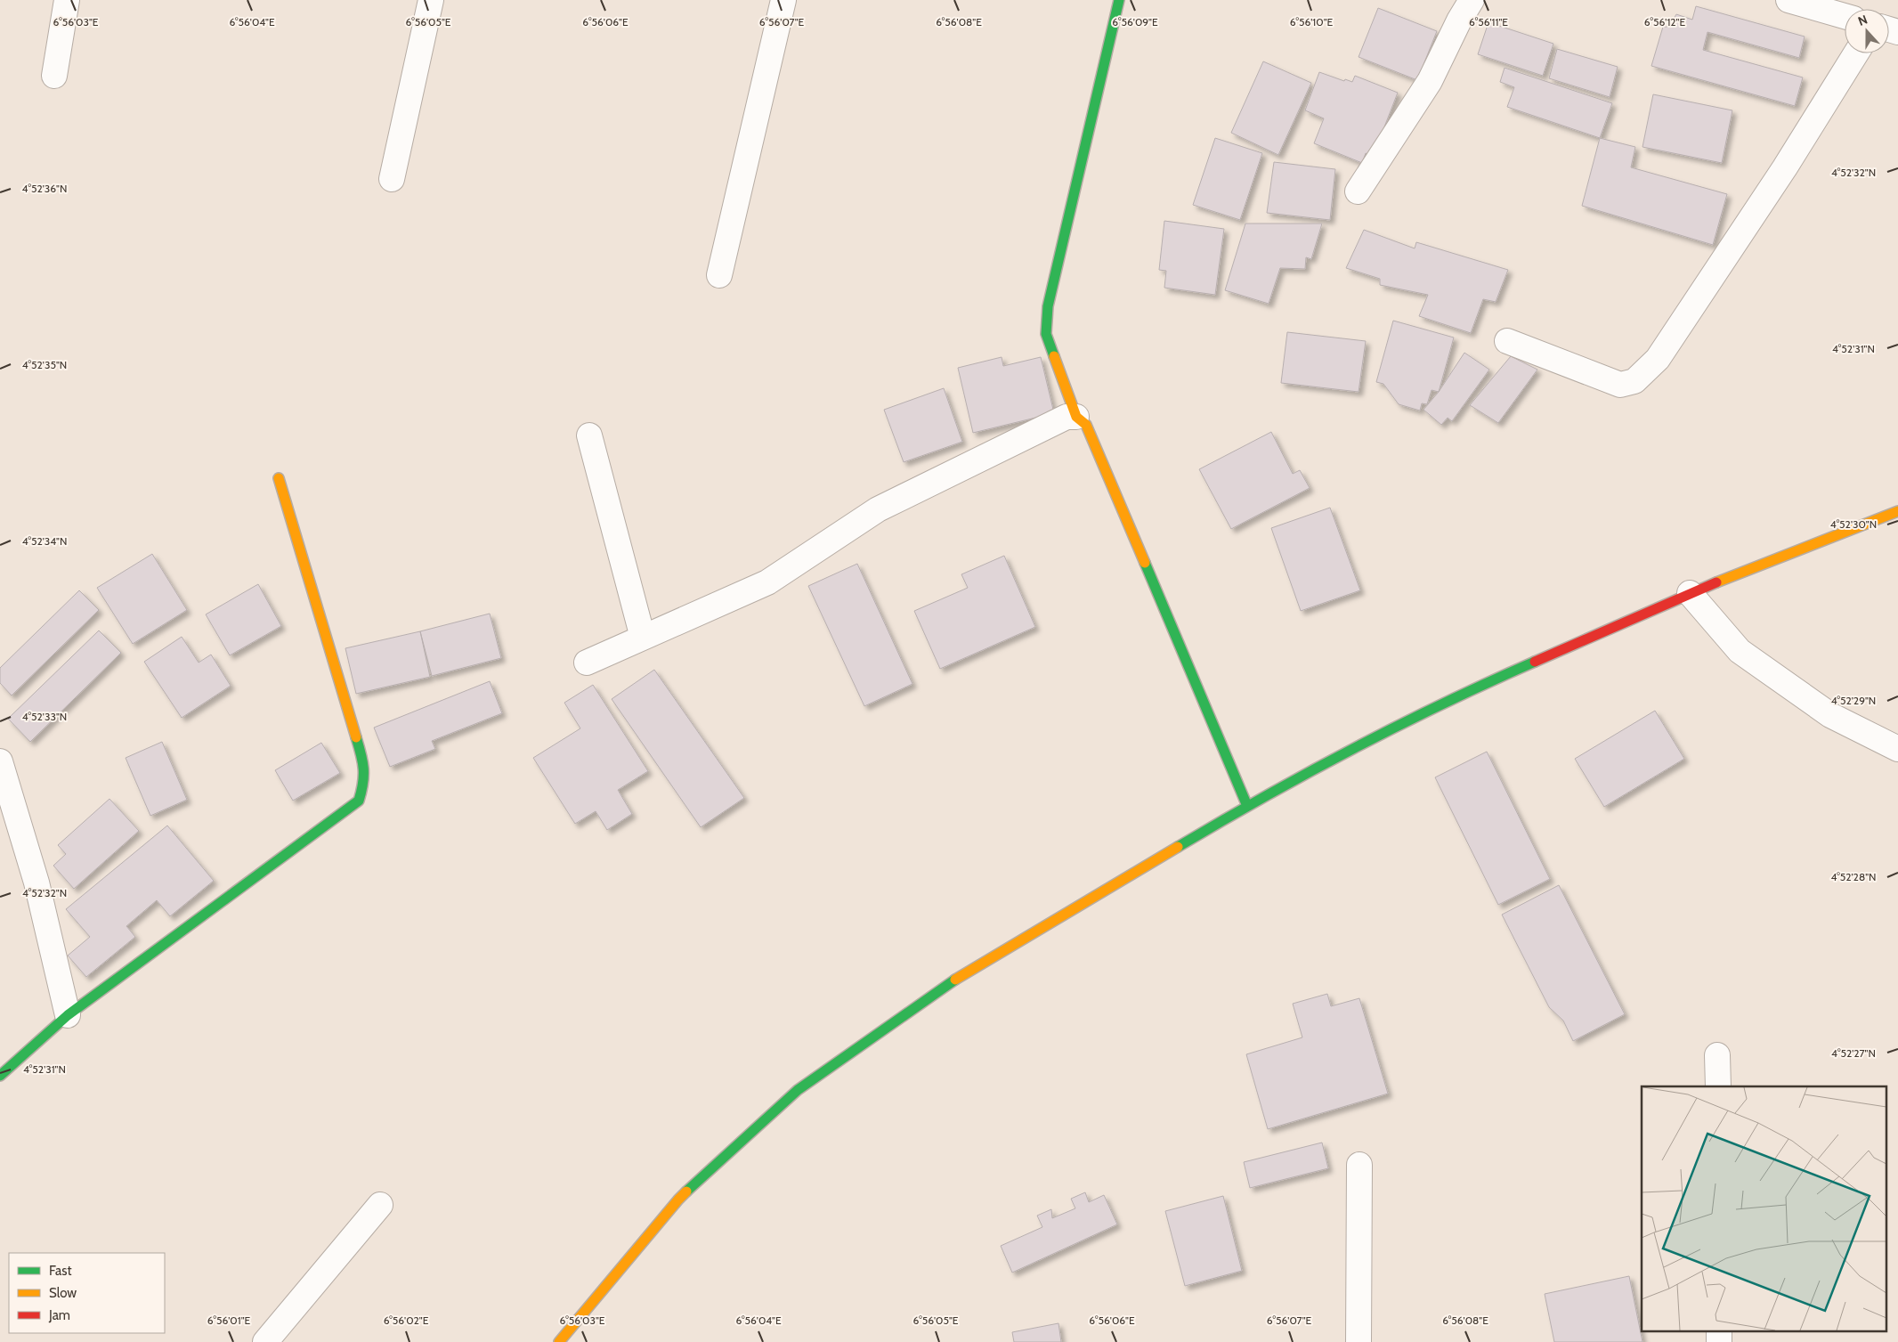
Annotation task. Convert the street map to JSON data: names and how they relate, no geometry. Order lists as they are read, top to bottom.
{
  "legend": ["Fast", "Slow", "Jam"],
  "north": "top",
  "coordinates": [
    "6°56'03\"E",
    "6°56'04\"E",
    "6°56'05\"E",
    "6°56'06\"E",
    "6°56'07\"E",
    "6°56'08\"E",
    "6°56'09\"E",
    "6°56'10\"E",
    "6°56'11\"E",
    "6°56'12\"E",
    "4°52'32\"N",
    "4°52'36\"N",
    "4°52'31\"N",
    "4°52'35\"N",
    "4°52'30\"N",
    "4°52'34\"N",
    "4°52'29\"N",
    "4°52'33\"N",
    "4°52'28\"N",
    "4°52'27\"N",
    "6°56'01\"E",
    "6°56'02\"E"
  ]
}
